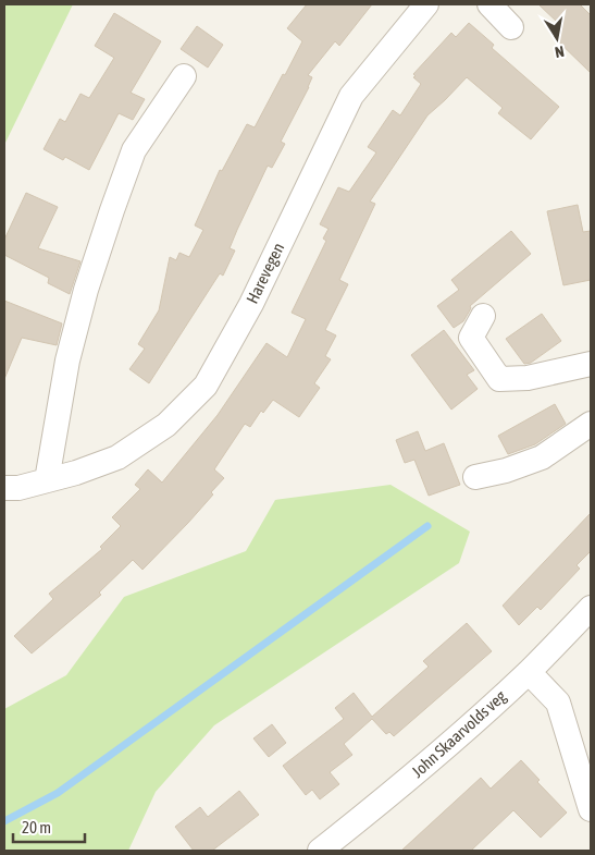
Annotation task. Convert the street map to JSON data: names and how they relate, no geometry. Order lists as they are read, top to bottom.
{
  "streets": {
    "street": ["Harevegen", "John Skaarvolds veg"]
  },
  "scale_bar": "20 m",
  "north": "bottom"
}
